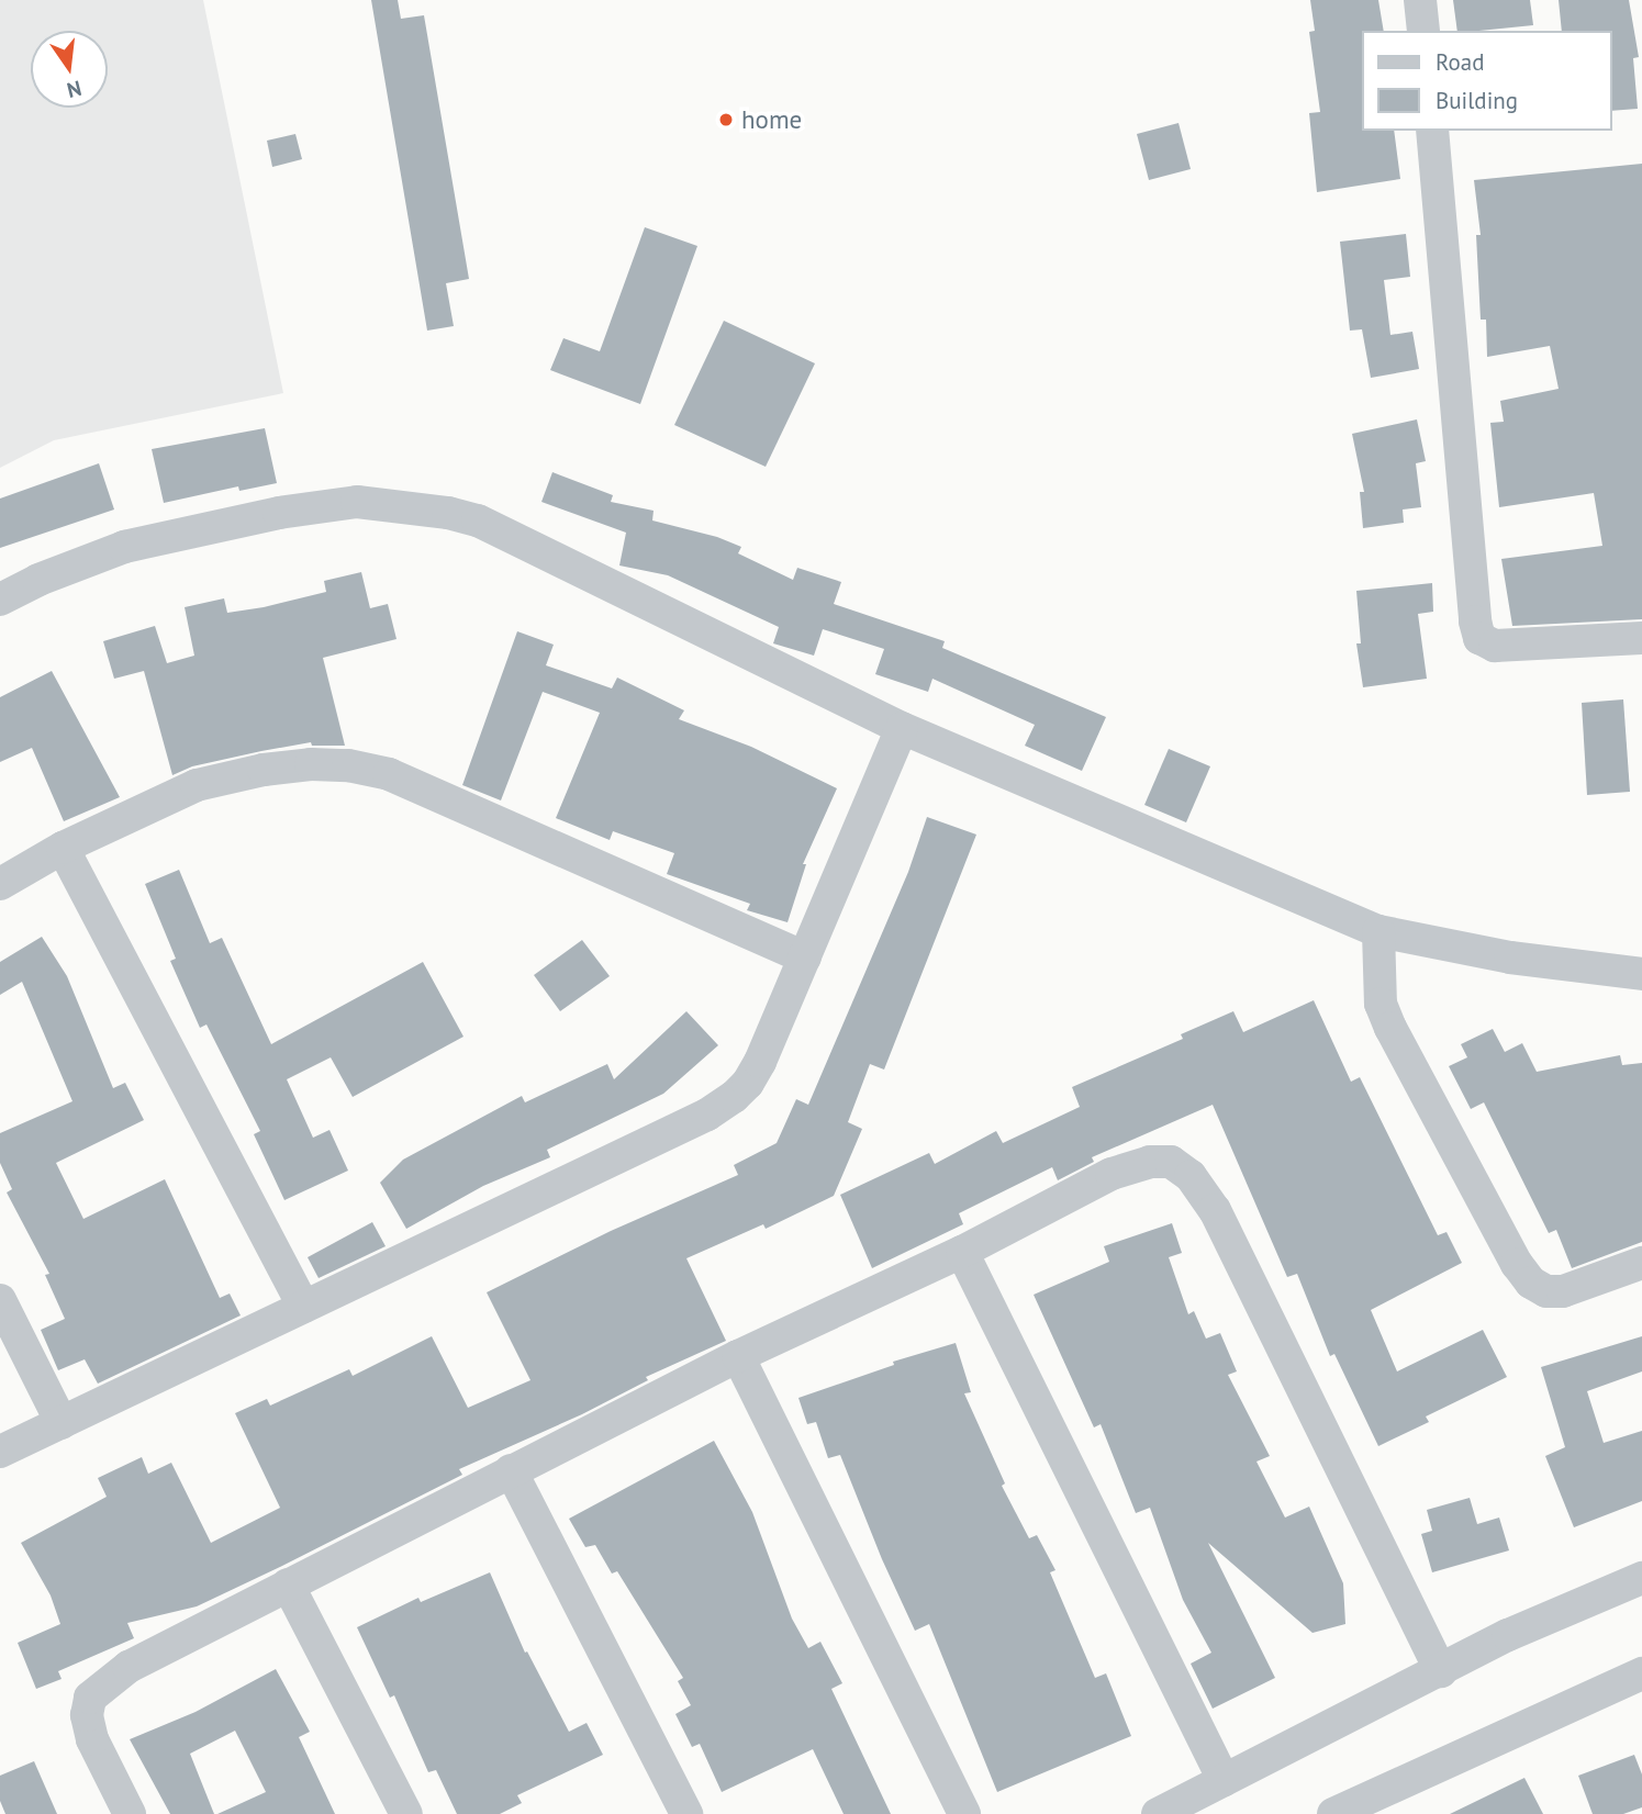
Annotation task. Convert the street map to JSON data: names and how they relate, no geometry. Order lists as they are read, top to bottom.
{
  "places": ["home"],
  "legend": ["Road", "Building"],
  "north": "bottom"
}
